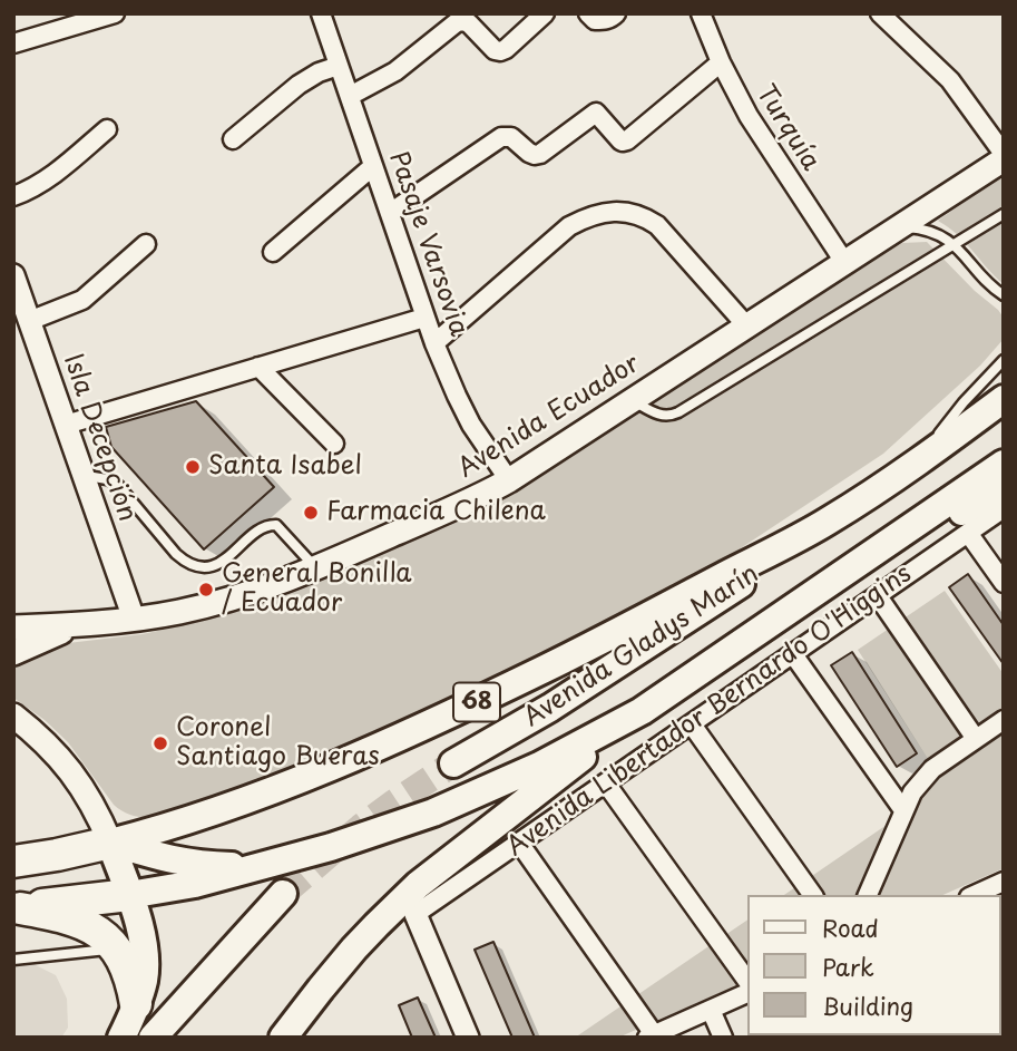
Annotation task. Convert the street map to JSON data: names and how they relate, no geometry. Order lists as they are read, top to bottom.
{
  "streets": {
    "highway": ["68"],
    "main road": ["Avenida Ecuador", "Avenida Gladys Marín", "Avenida Libertador Bernardo O'Higgins"],
    "street": ["Turquía", "Pasaje Varsovia", "Isla Decepción"]
  },
  "crossings": [
    ["Turquía", "Avenida Ecuador"],
    ["Pasaje Varsovia", "Avenida Ecuador"],
    ["Avenida Ecuador", "Isla Decepción"],
    ["Avenida Gladys Marín", "68"]
  ],
  "places": [
    "Santa Isabel",
    "Farmacia Chilena",
    "General Bonilla / Ecuador",
    "Coronel Santiago Bueras"
  ],
  "legend": ["Road", "Park", "Building"]
}
